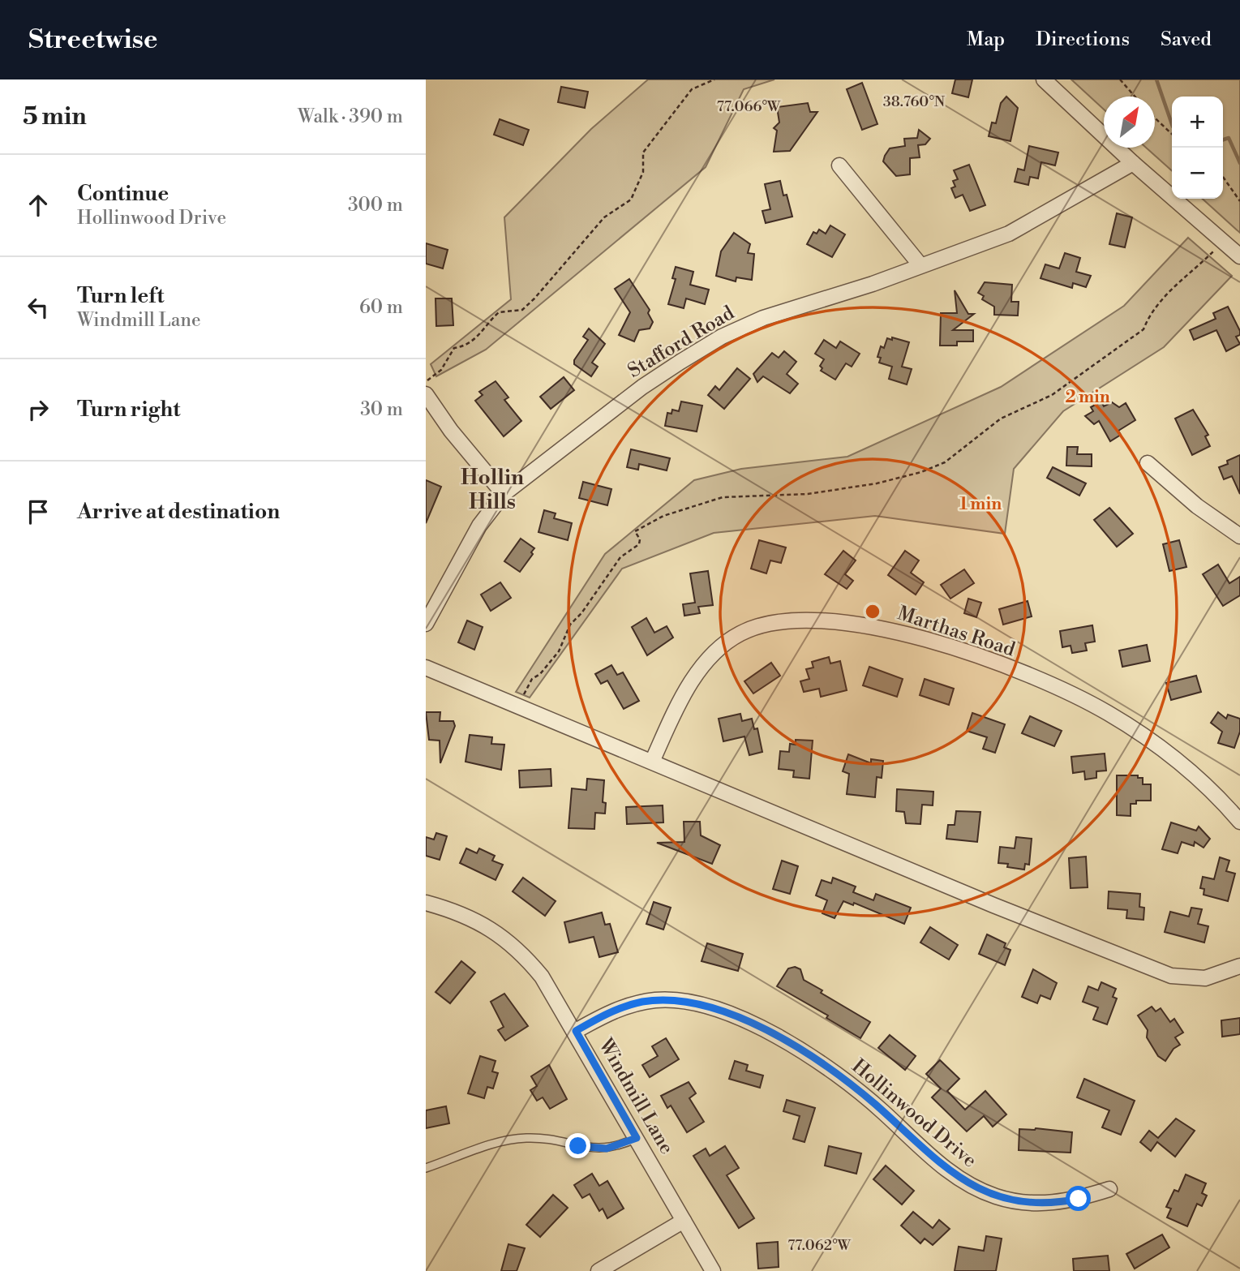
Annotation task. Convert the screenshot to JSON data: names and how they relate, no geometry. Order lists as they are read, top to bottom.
{
  "streets": {
    "street": [
      "Stafford Road",
      "Marthas Road",
      "Windmill Lane",
      "Hollinwood Drive"
    ]
  },
  "crossings": [
    ["Windmill Lane", "Hollinwood Drive"]
  ],
  "districts": ["Hollin Hills"],
  "north": "top right",
  "page": {
    "header": "Streetwise",
    "nav": ["Map", "Directions", "Saved"],
    "heading": ["5 min", "Walk · 390 m"],
    "map_buttons": ["+", "−"],
    "list": [
      ["Continue", "Hollinwood Drive", "300 m"],
      ["Turn left", "Windmill Lane", "60 m"],
      ["Turn right", "30 m"],
      "Arrive at destination"
    ]
  },
  "coordinates": ["38.760°N", "77.066°W", "77.062°W"],
  "rings": ["2 min", "1 min"]
}
